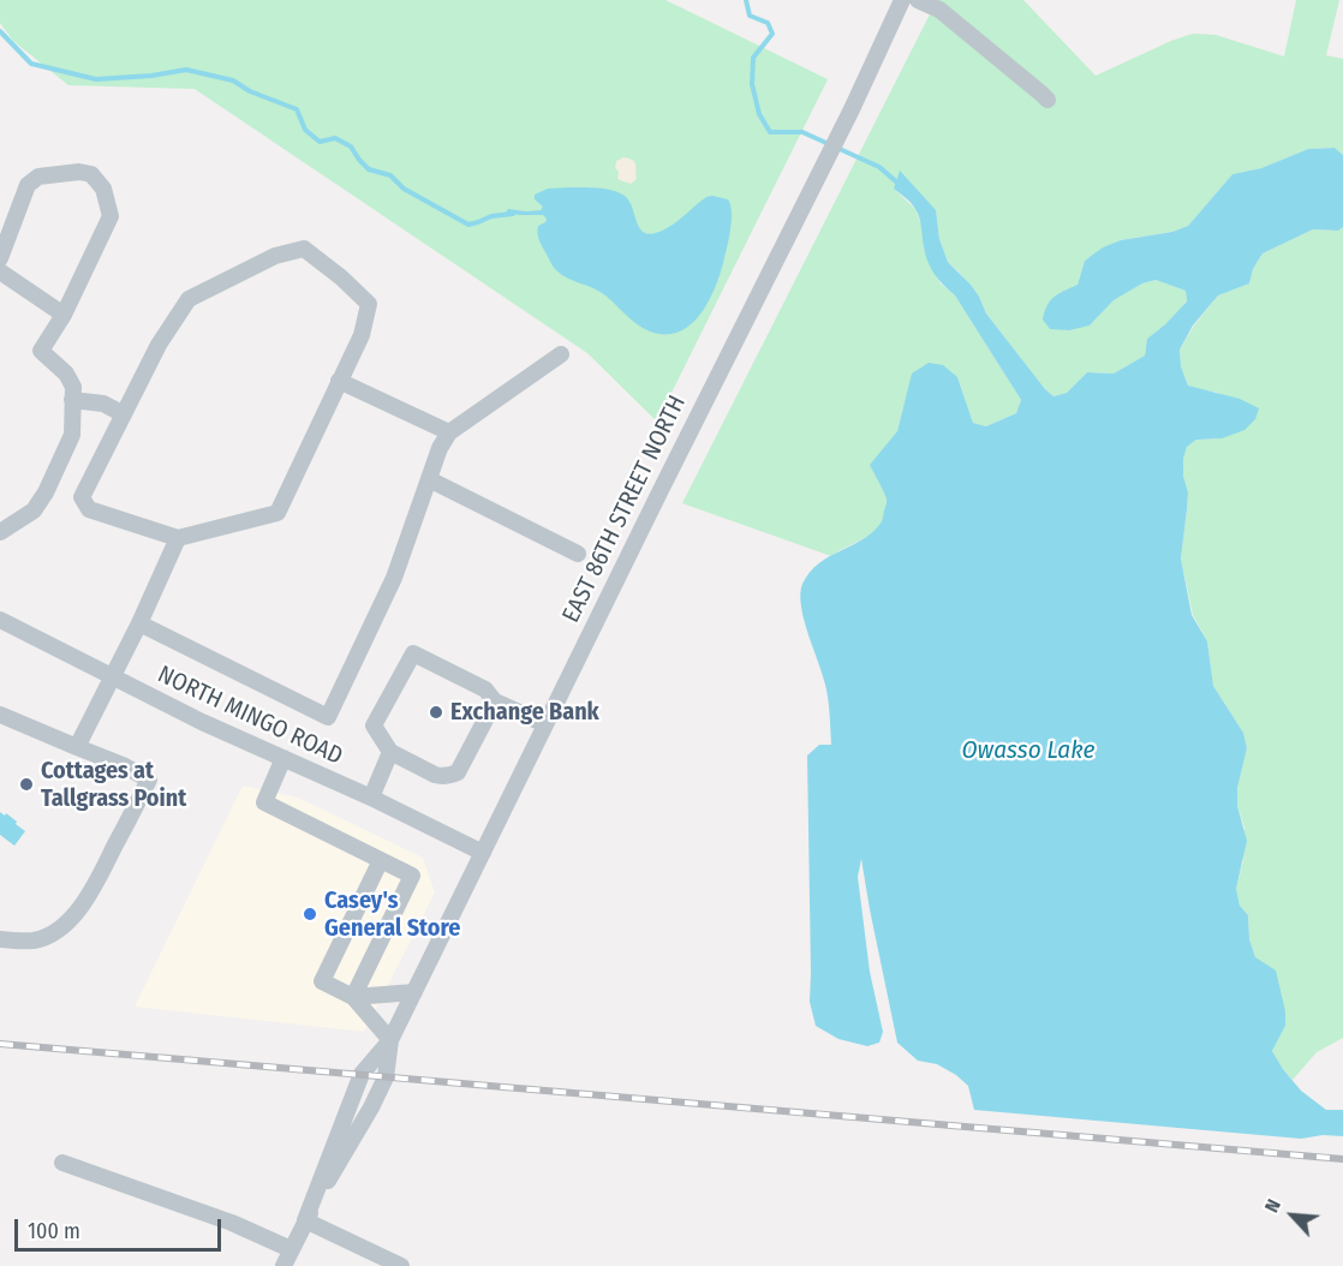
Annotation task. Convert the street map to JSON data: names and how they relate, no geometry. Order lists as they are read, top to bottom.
{
  "streets": {
    "street": ["EAST 86TH STREET NORTH", "NORTH MINGO ROAD"]
  },
  "crossings": [
    ["EAST 86TH STREET NORTH", "NORTH MINGO ROAD"]
  ],
  "water": ["Owasso Lake"],
  "places": ["Exchange Bank", "Cottages at Tallgrass Point", "Casey's General Store"],
  "scale_bar": "100 m",
  "north": "top left"
}
